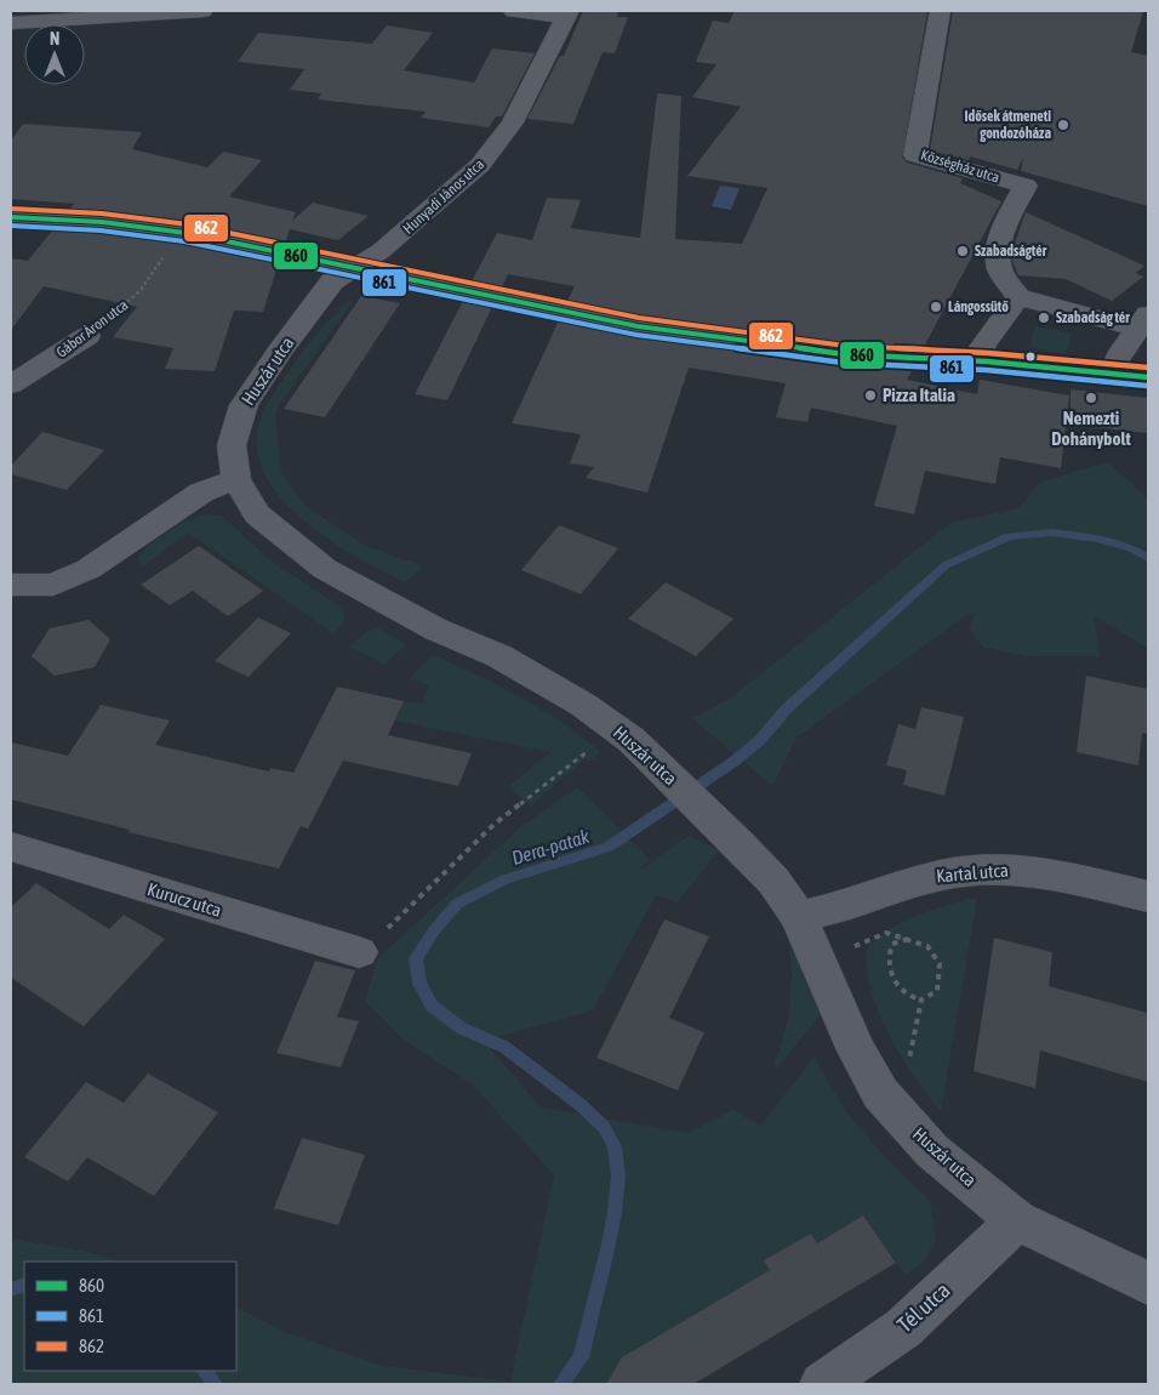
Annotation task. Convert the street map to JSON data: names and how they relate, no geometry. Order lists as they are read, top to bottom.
{
  "streets": {
    "street": [
      "Községház utca",
      "Hunyadi János utca",
      "Gábor Áron utca",
      "Huszár utca",
      "Kartal utca",
      "Kurucz utca",
      "Tél utca"
    ]
  },
  "crossings": [
    ["Hunyadi János utca", "Huszár utca"],
    ["Huszár utca", "Kartal utca"],
    ["Huszár utca", "Tél utca"]
  ],
  "water": ["Dera-patak"],
  "places": [
    "Idősek átmeneti gondozóháza",
    "Szabadságtér",
    "Lángossütő",
    "Szabadság tér",
    "Pizza Italia",
    "Nemezti Dohánybolt"
  ],
  "lines": ["transit line 862", "transit line 860", "transit line 861"],
  "legend": ["860", "861", "862"],
  "north": "top"
}
